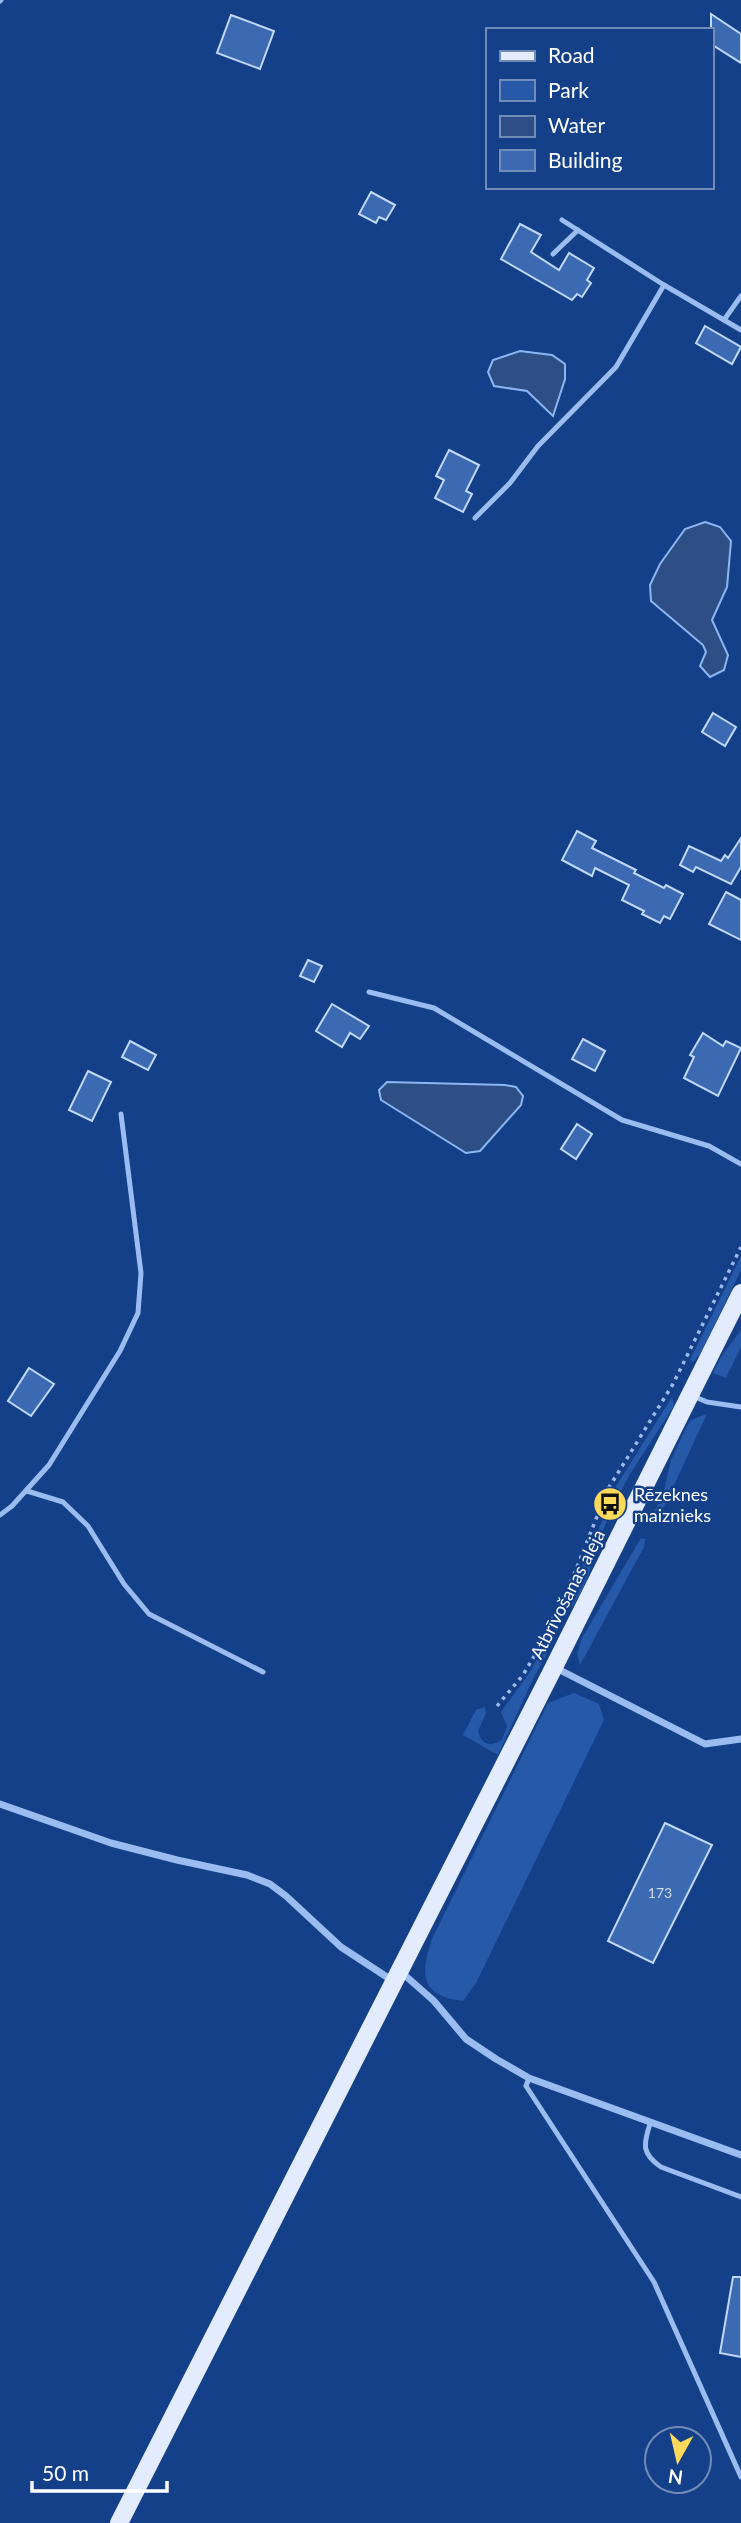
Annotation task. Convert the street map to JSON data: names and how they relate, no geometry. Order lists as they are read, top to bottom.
{
  "streets": {
    "main road": ["Atbrīvošanas aleja"]
  },
  "places": {
    "bus stop": ["Rēzeknes maiznieks"]
  },
  "house_numbers": ["173"],
  "legend": [
    "Road",
    "Park",
    "Water",
    "Building"
  ],
  "scale_bar": "50 m",
  "north": "bottom"
}
